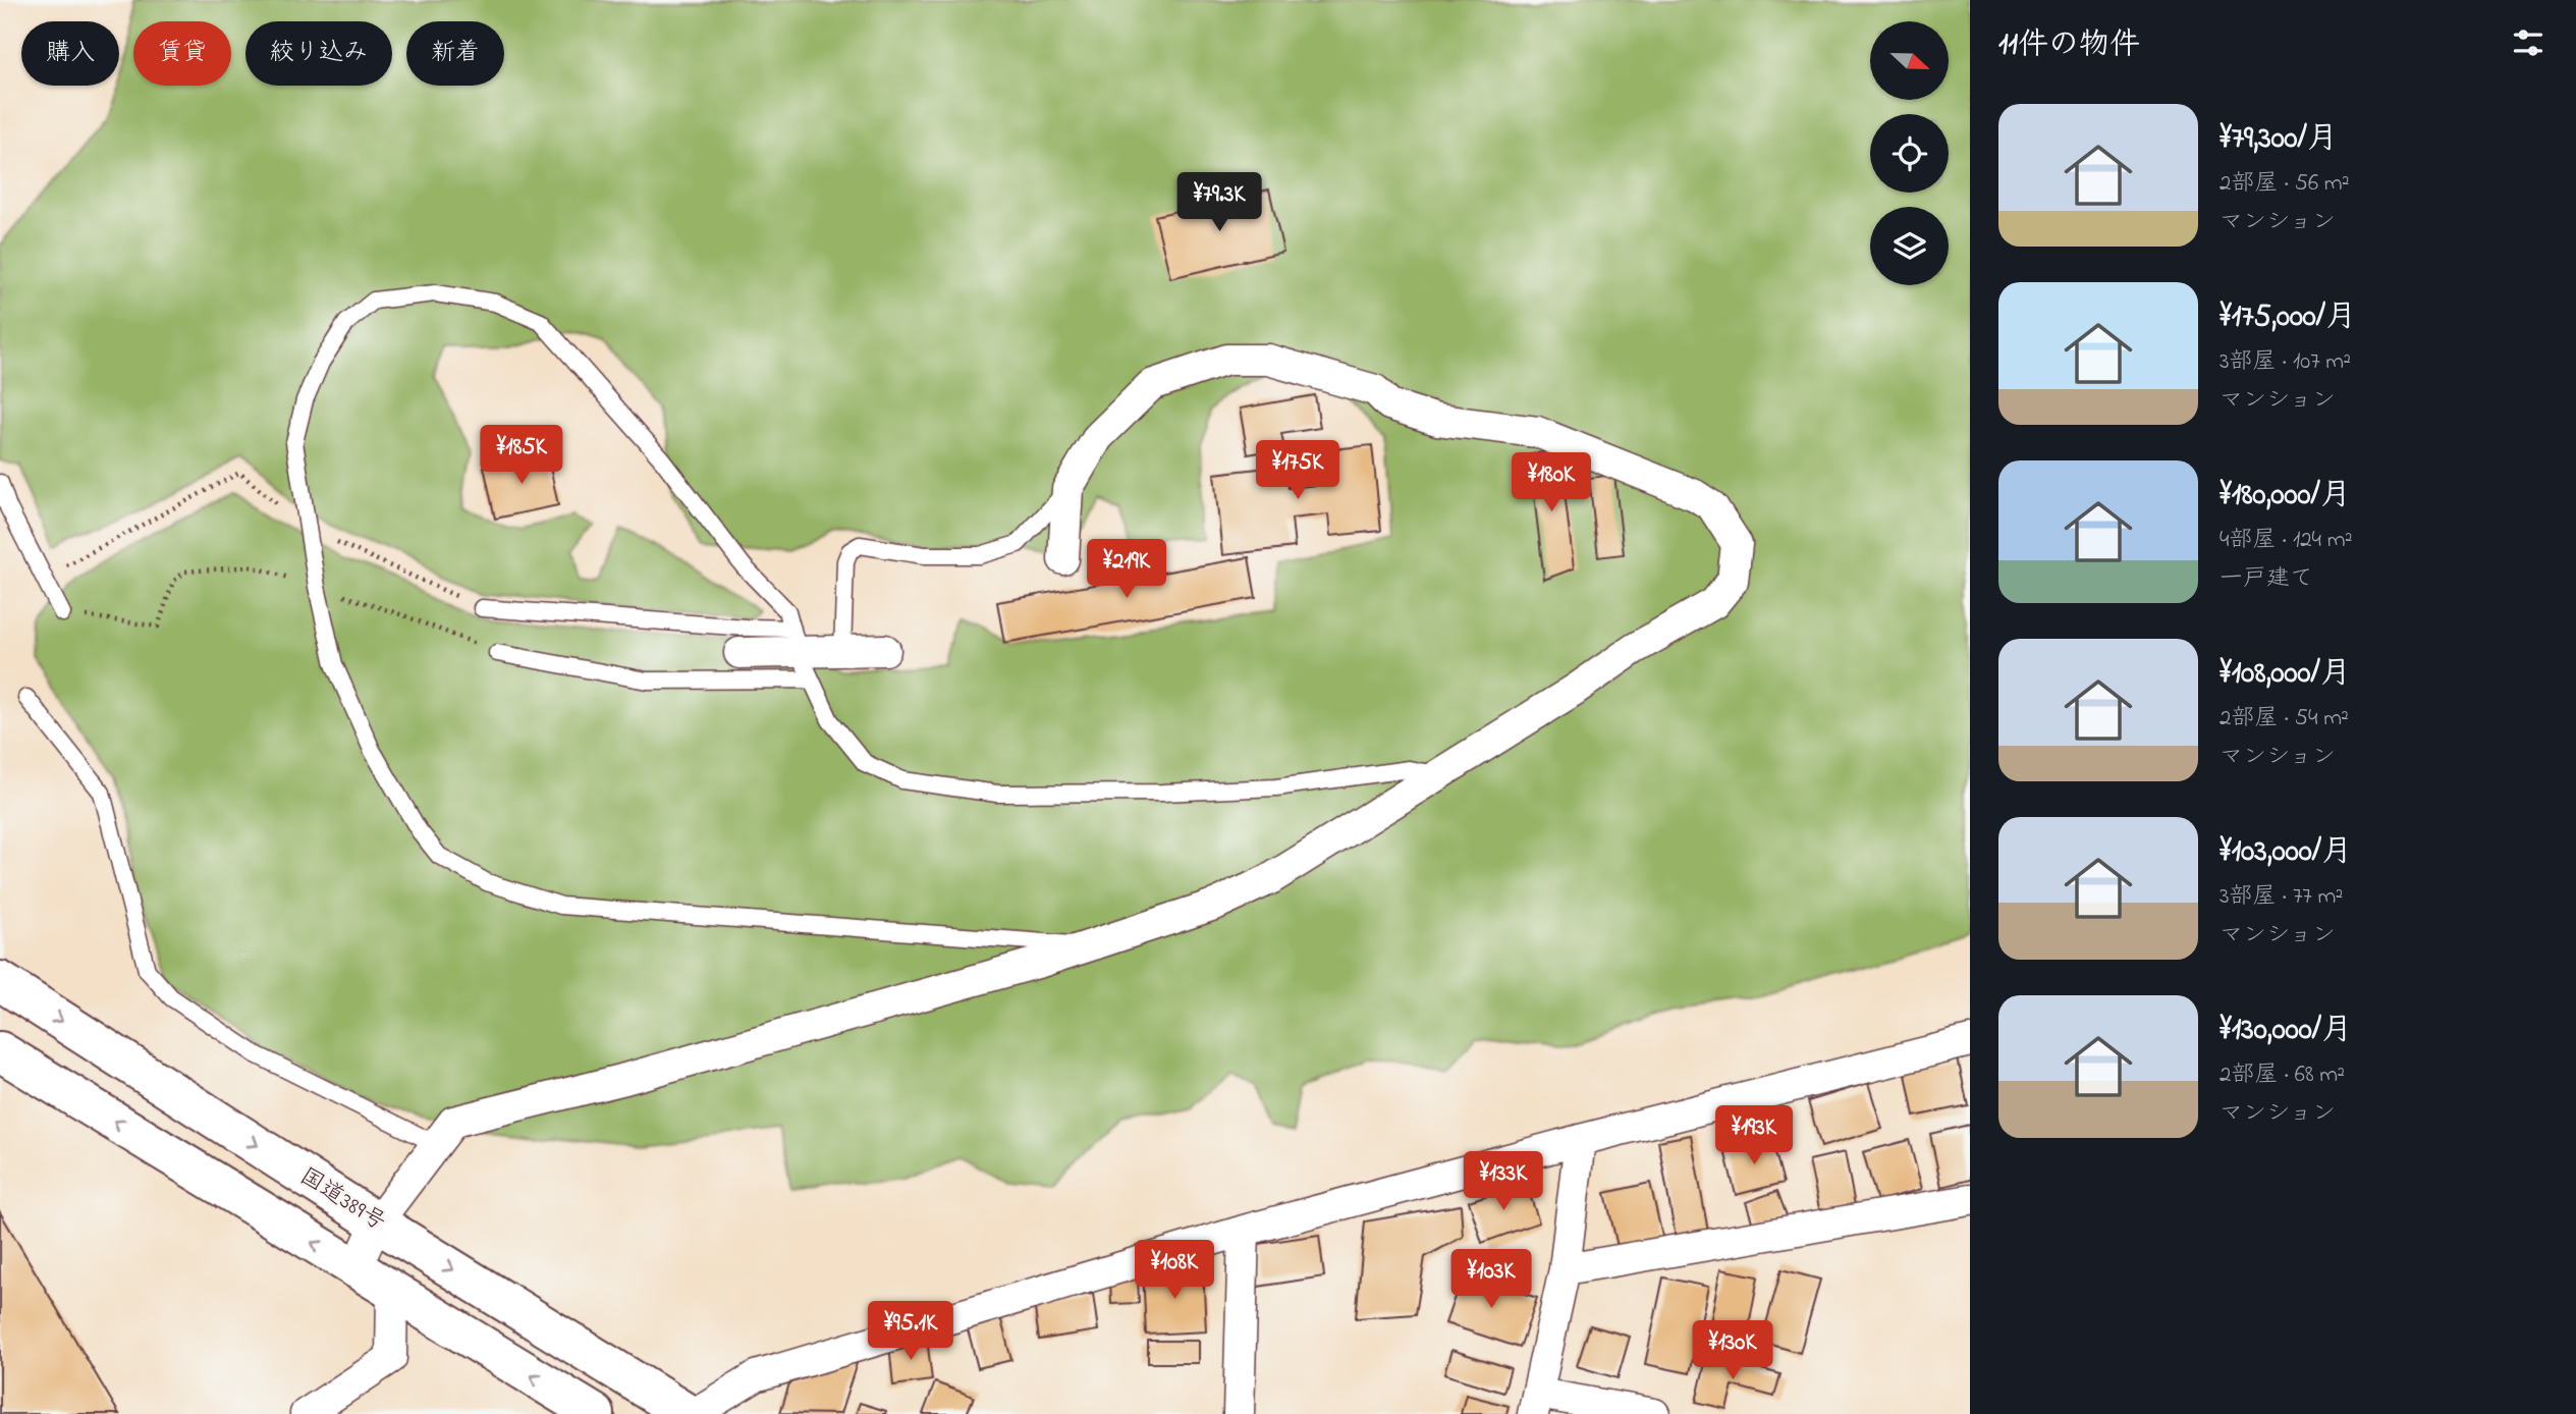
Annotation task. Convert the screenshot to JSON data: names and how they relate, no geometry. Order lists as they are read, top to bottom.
{
  "streets": {
    "highway": ["国道389号"]
  },
  "north": "right",
  "page": {
    "heading": "11件の物件",
    "chip": [
      "購入",
      "賃貸",
      "絞り込み",
      "新着"
    ],
    "list": [
      {
        "name": "¥79,300/月",
        "note": "2部屋 · 56 m² · マンション"
      },
      {
        "name": "¥175,000/月",
        "note": "3部屋 · 107 m² · マンション"
      },
      {
        "name": "¥180,000/月",
        "note": "4部屋 · 124 m² · 一戸建て"
      },
      {
        "name": "¥108,000/月",
        "note": "2部屋 · 54 m² · マンション"
      },
      {
        "name": "¥103,000/月",
        "note": "3部屋 · 77 m² · マンション"
      },
      {
        "name": "¥130,000/月",
        "note": "2部屋 · 68 m² · マンション"
      }
    ],
    "price": [
      "¥79.3K",
      "¥185K",
      "¥175K",
      "¥180K",
      "¥219K",
      "¥193K",
      "¥133K",
      "¥108K",
      "¥103K",
      "¥95.1K",
      "¥130K"
    ]
  }
}
